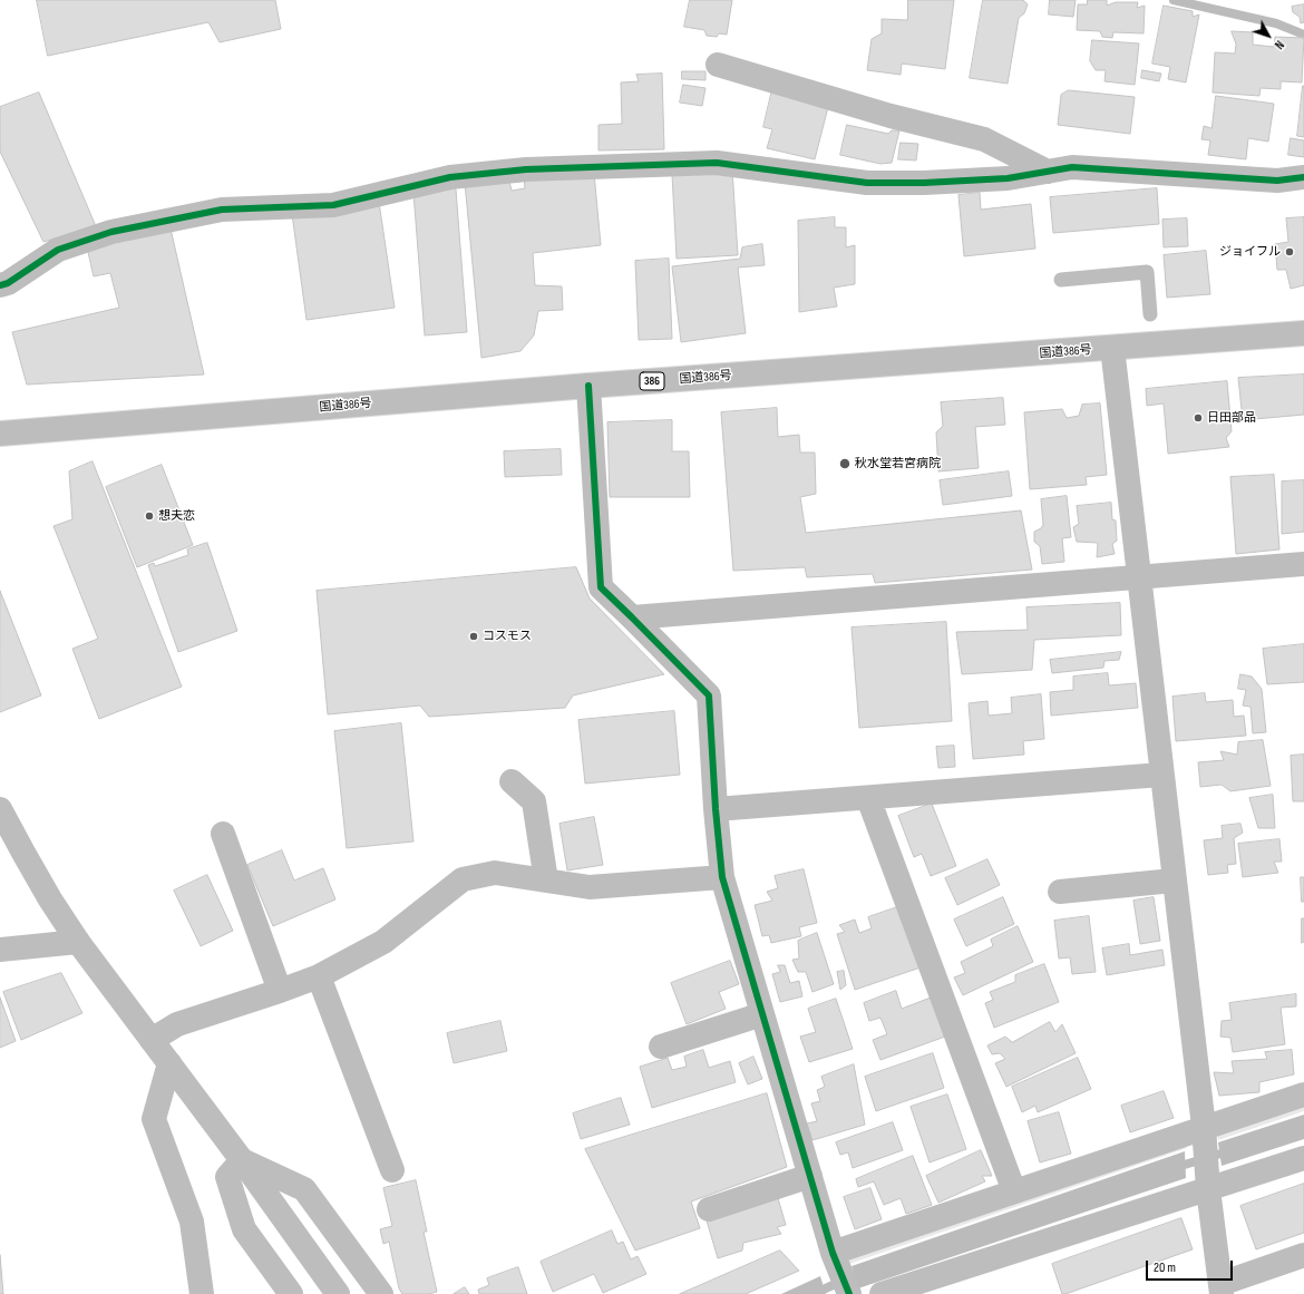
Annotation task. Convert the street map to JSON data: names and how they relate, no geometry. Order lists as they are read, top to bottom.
{
  "streets": {
    "main road": ["国道386号", "386"]
  },
  "places": [
    "ジョイフル",
    "日田部品",
    "秋水堂若宮病院",
    "想夫恋",
    "コスモス"
  ],
  "scale_bar": "20 m",
  "north": "bottom right"
}
